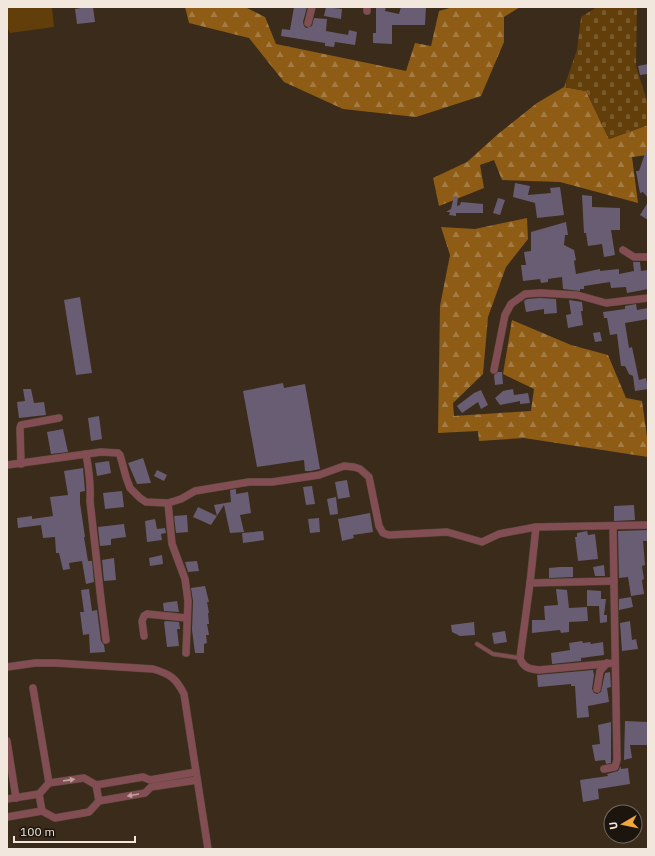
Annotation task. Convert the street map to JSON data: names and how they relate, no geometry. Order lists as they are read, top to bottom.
{
  "scale_bar": "100 m",
  "north": "left"
}
